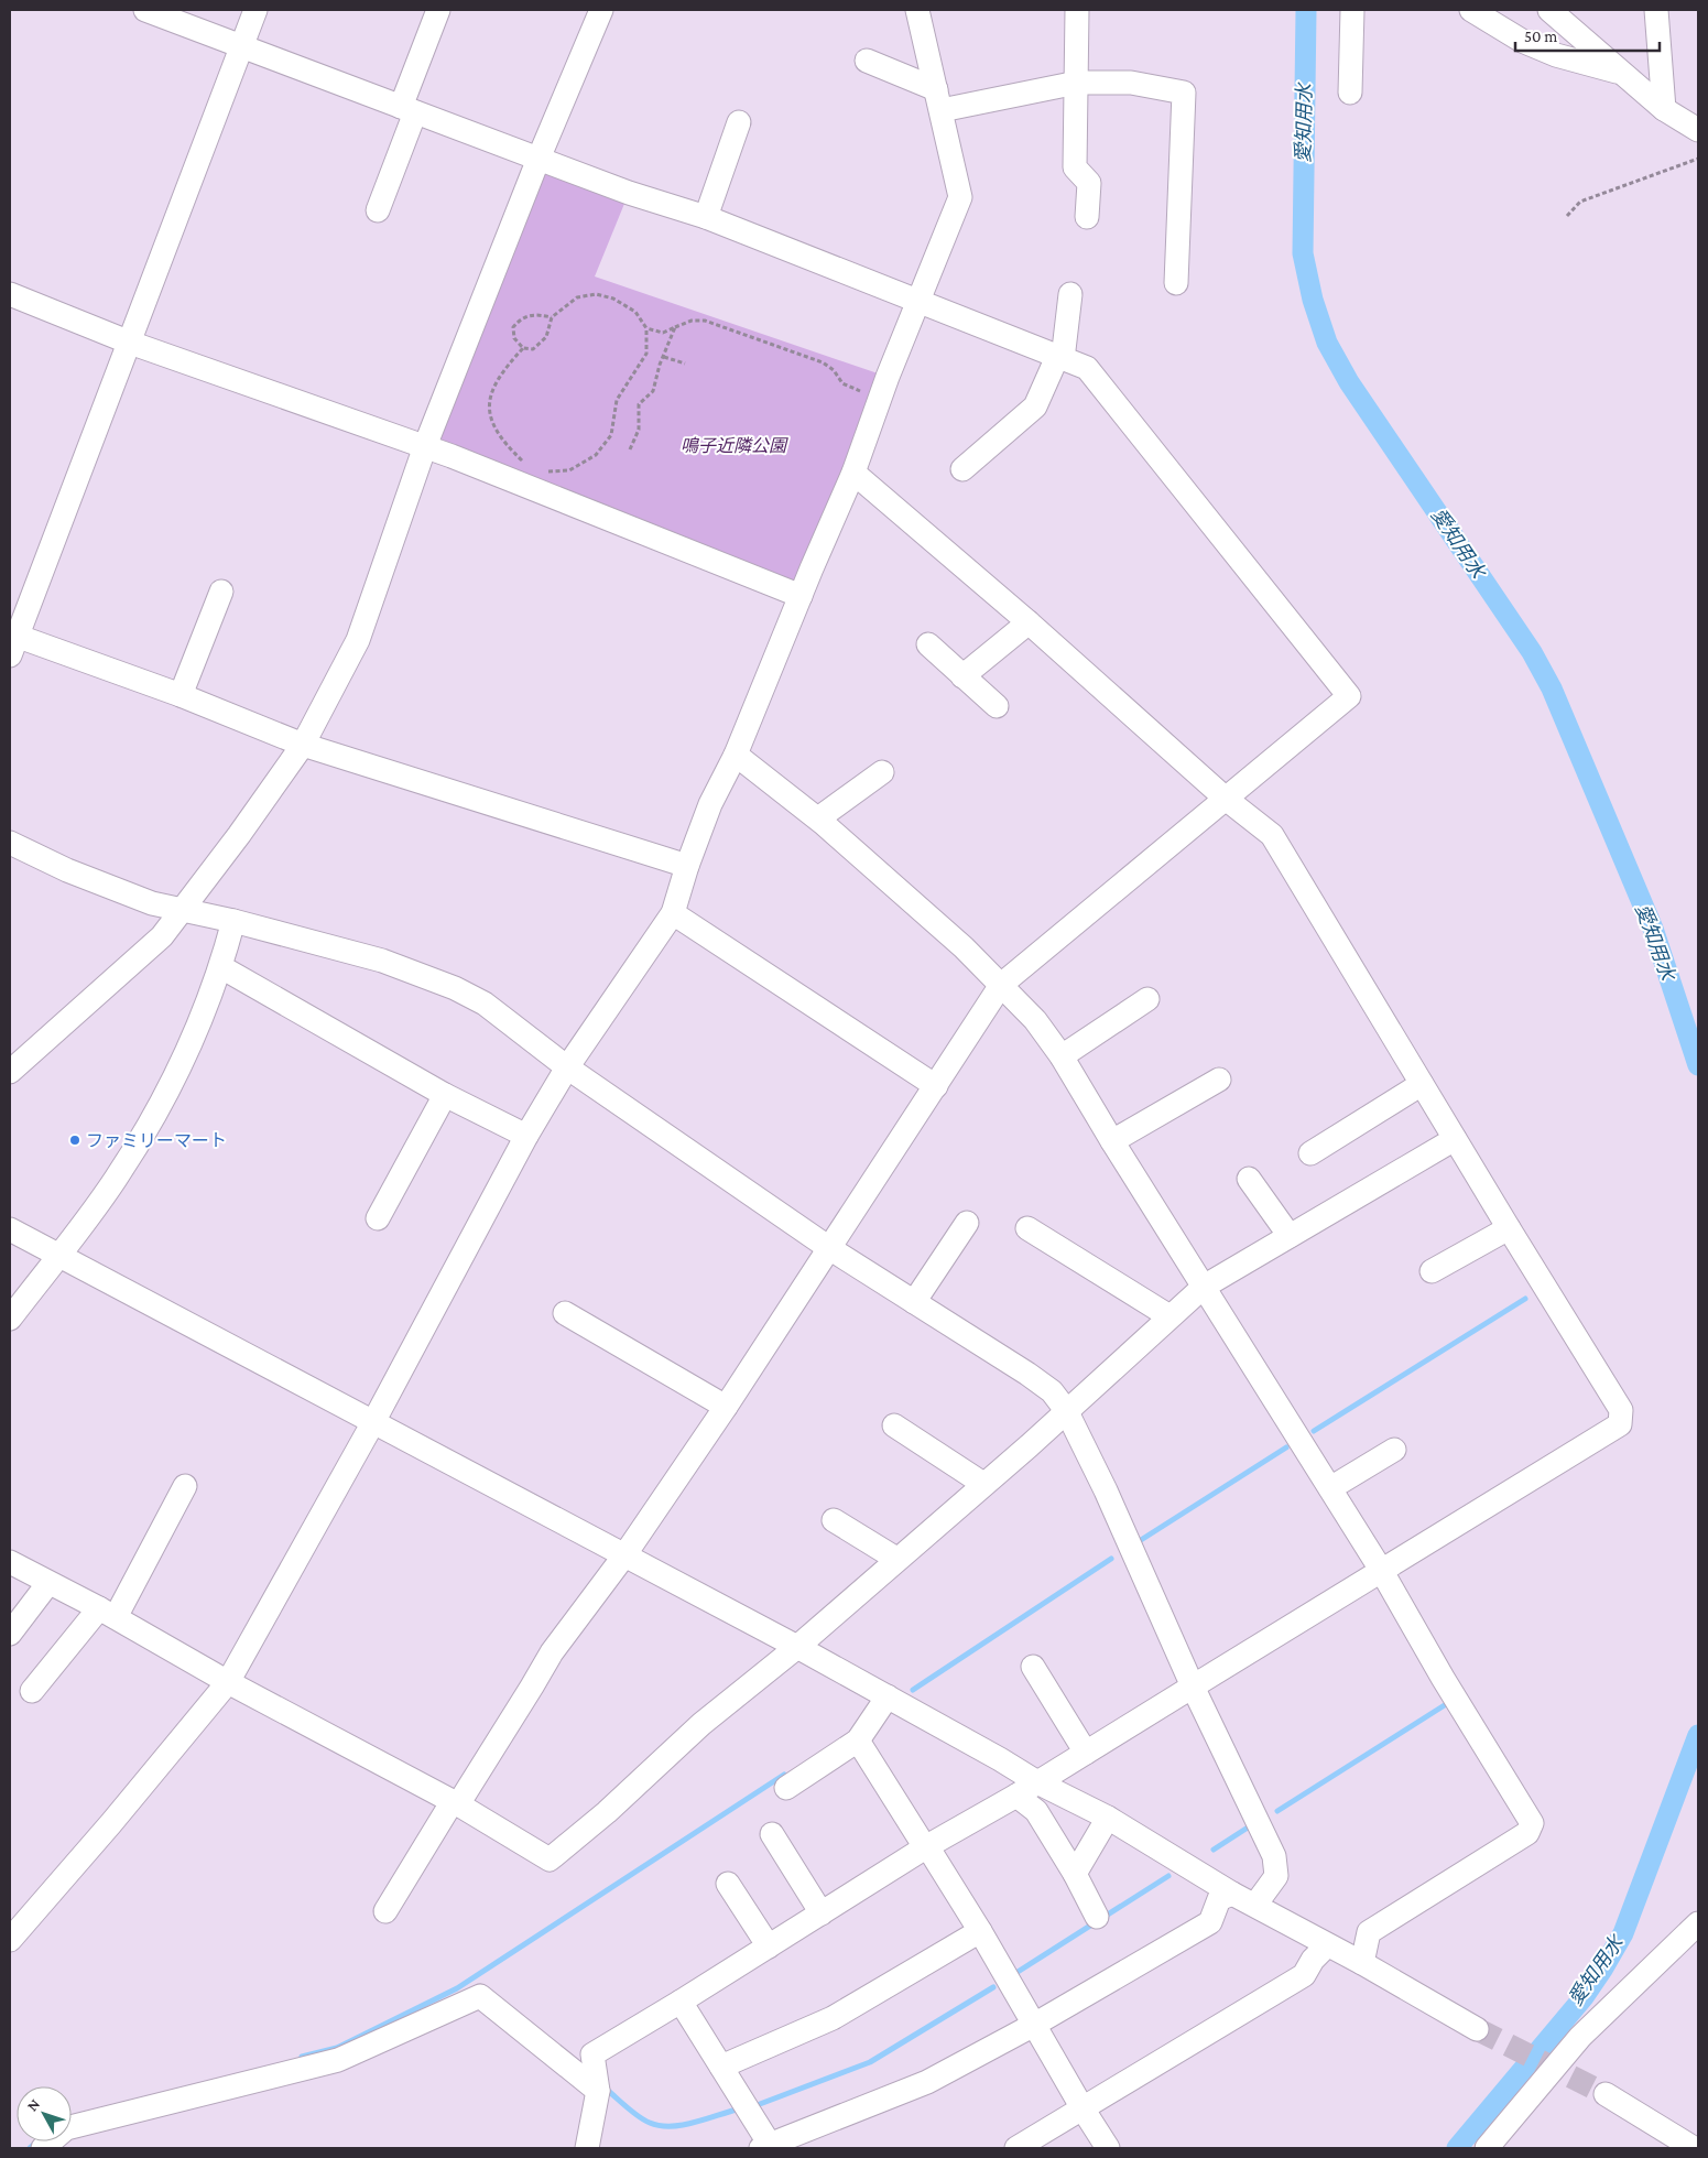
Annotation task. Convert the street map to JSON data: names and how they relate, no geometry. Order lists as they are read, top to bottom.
{
  "water": ["愛知用水"],
  "parks": ["鳴子近隣公園"],
  "places": ["ファミリーマート"],
  "scale_bar": "50 m",
  "north": "top left"
}
